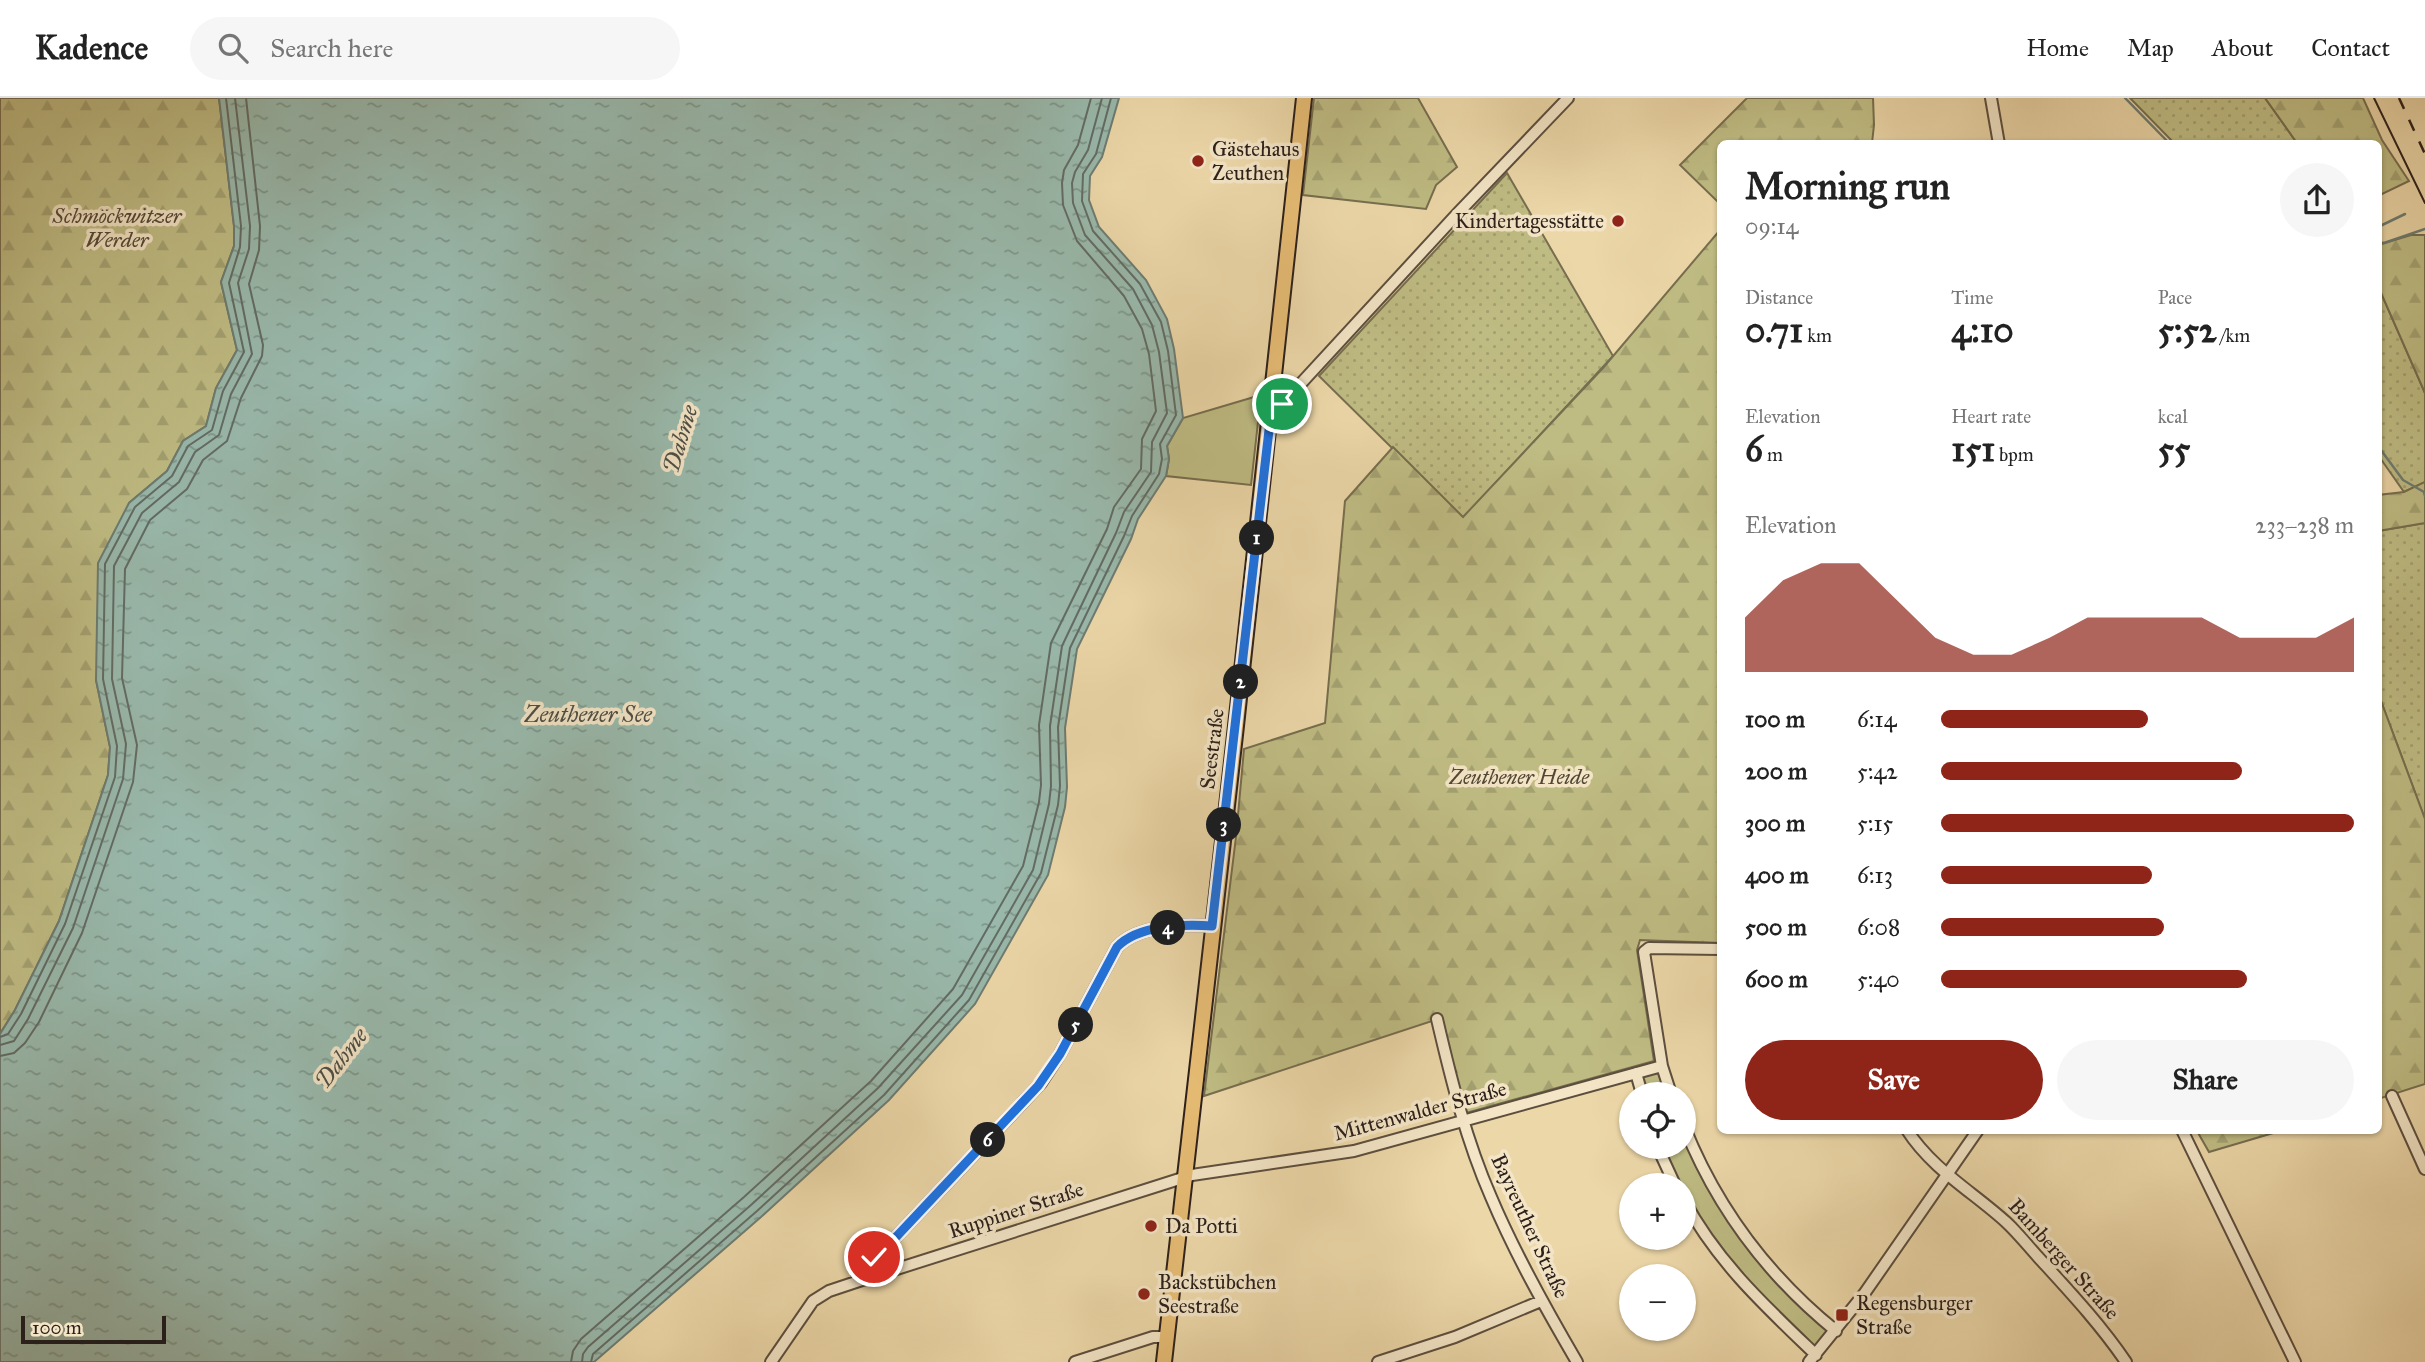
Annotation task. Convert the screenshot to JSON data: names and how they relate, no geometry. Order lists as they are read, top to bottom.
{
  "streets": {
    "main road": ["Seestraße"],
    "street": [
      "Mittenwalder Straße",
      "Ruppiner Straße",
      "Bayreuther Straße",
      "Bamberger Straße"
    ]
  },
  "crossings": [
    ["Seestraße", "Mittenwalder Straße"],
    ["Seestraße", "Ruppiner Straße"],
    ["Mittenwalder Straße", "Ruppiner Straße"],
    ["Mittenwalder Straße", "Bayreuther Straße"]
  ],
  "water": ["Dahme", "Zeuthener See"],
  "parks": ["Schmöckwitzer Werder", "Zeuthener Heide"],
  "places": {
    "other": [
      "Gästehaus Zeuthen",
      "Kindertagesstätte",
      "Da Potti",
      "Backstübchen Seestraße"
    ],
    "transit": ["Regensburger Straße"]
  },
  "scale_bar": "100 m",
  "page": {
    "header": "Kadence",
    "search": "Search here",
    "nav": [
      "Home",
      "Map",
      "About",
      "Contact"
    ],
    "heading": ["Morning run", "09:14"],
    "stats": [
      ["Distance", "0.71 km"],
      ["Time", "4:10"],
      ["Pace", "5:52 /km"],
      ["Elevation", "6 m"],
      ["Heart rate", "151 bpm"],
      ["kcal", "55"]
    ],
    "chart": ["Elevation", "233–238 m"],
    "pins": [
      "1",
      "2",
      "3",
      "4",
      "5",
      "6"
    ],
    "list": [
      {
        "name": "100 m",
        "note": "6:14"
      },
      {
        "name": "200 m",
        "note": "5:42"
      },
      {
        "name": "300 m",
        "note": "5:15"
      },
      {
        "name": "400 m",
        "note": "6:13"
      },
      {
        "name": "500 m",
        "note": "6:08"
      },
      {
        "name": "600 m",
        "note": "5:40"
      }
    ],
    "buttons": ["Save", "Share"],
    "map_buttons": ["+", "−"],
    "scale": "100 m"
  }
}
